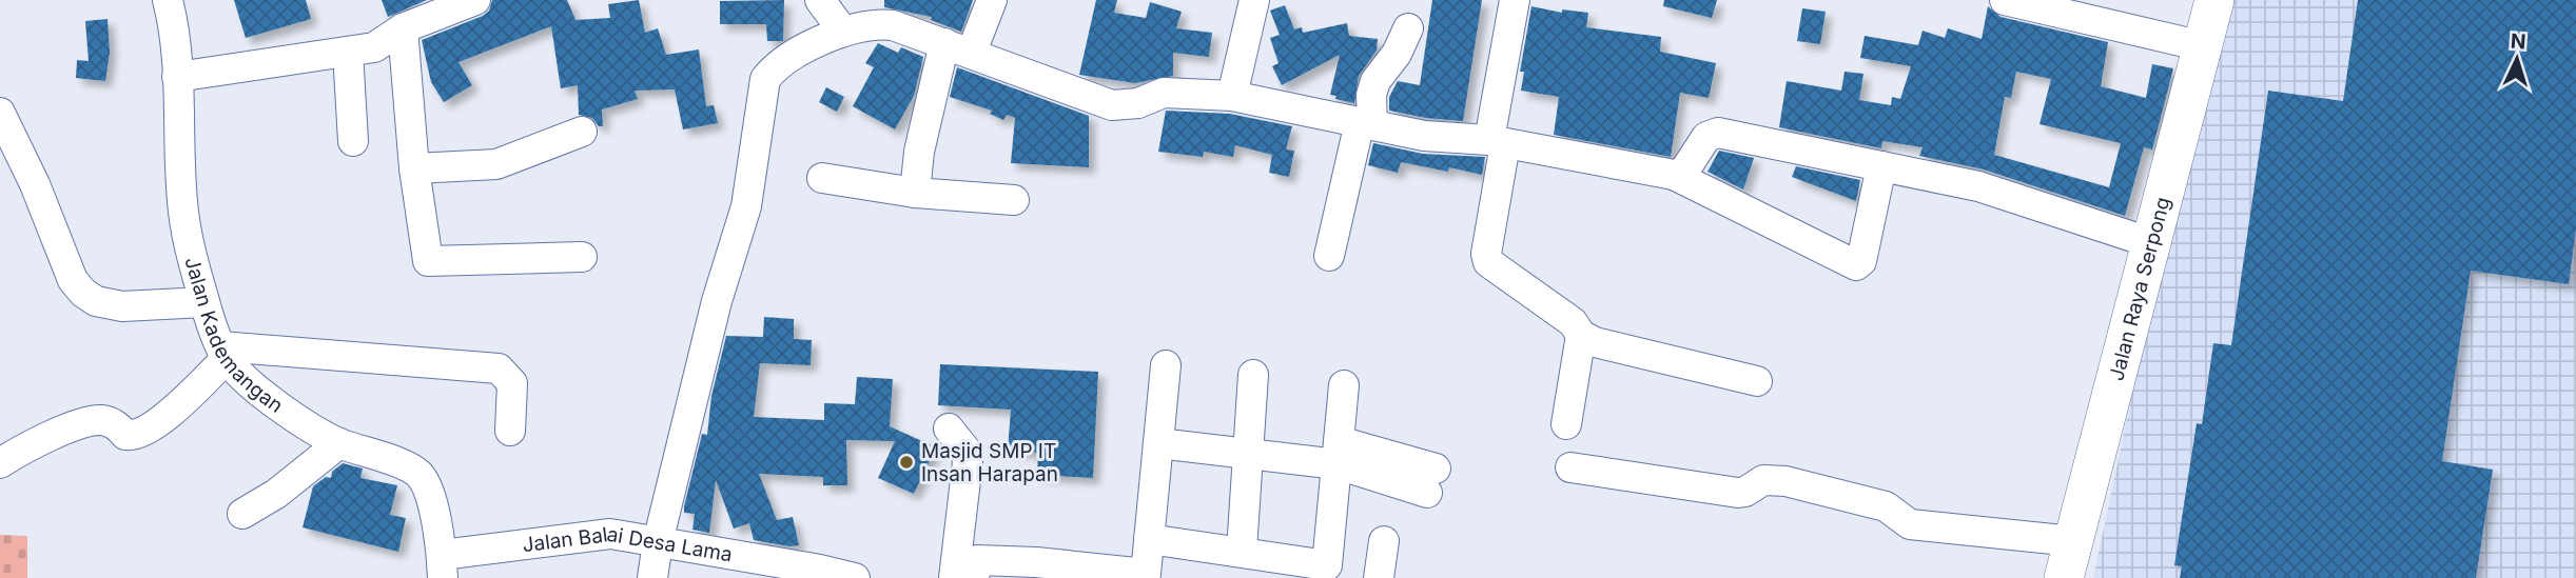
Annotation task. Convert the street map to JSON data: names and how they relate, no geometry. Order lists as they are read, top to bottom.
{
  "streets": {
    "main road": ["Jalan Raya Serpong"],
    "street": ["Jalan Kademangan", "Jalan Balai Desa Lama"]
  },
  "crossings": [
    ["Jalan Kademangan", "Jalan Balai Desa Lama"]
  ],
  "places": ["Masjid SMP IT Insan Harapan"],
  "north": "top"
}
